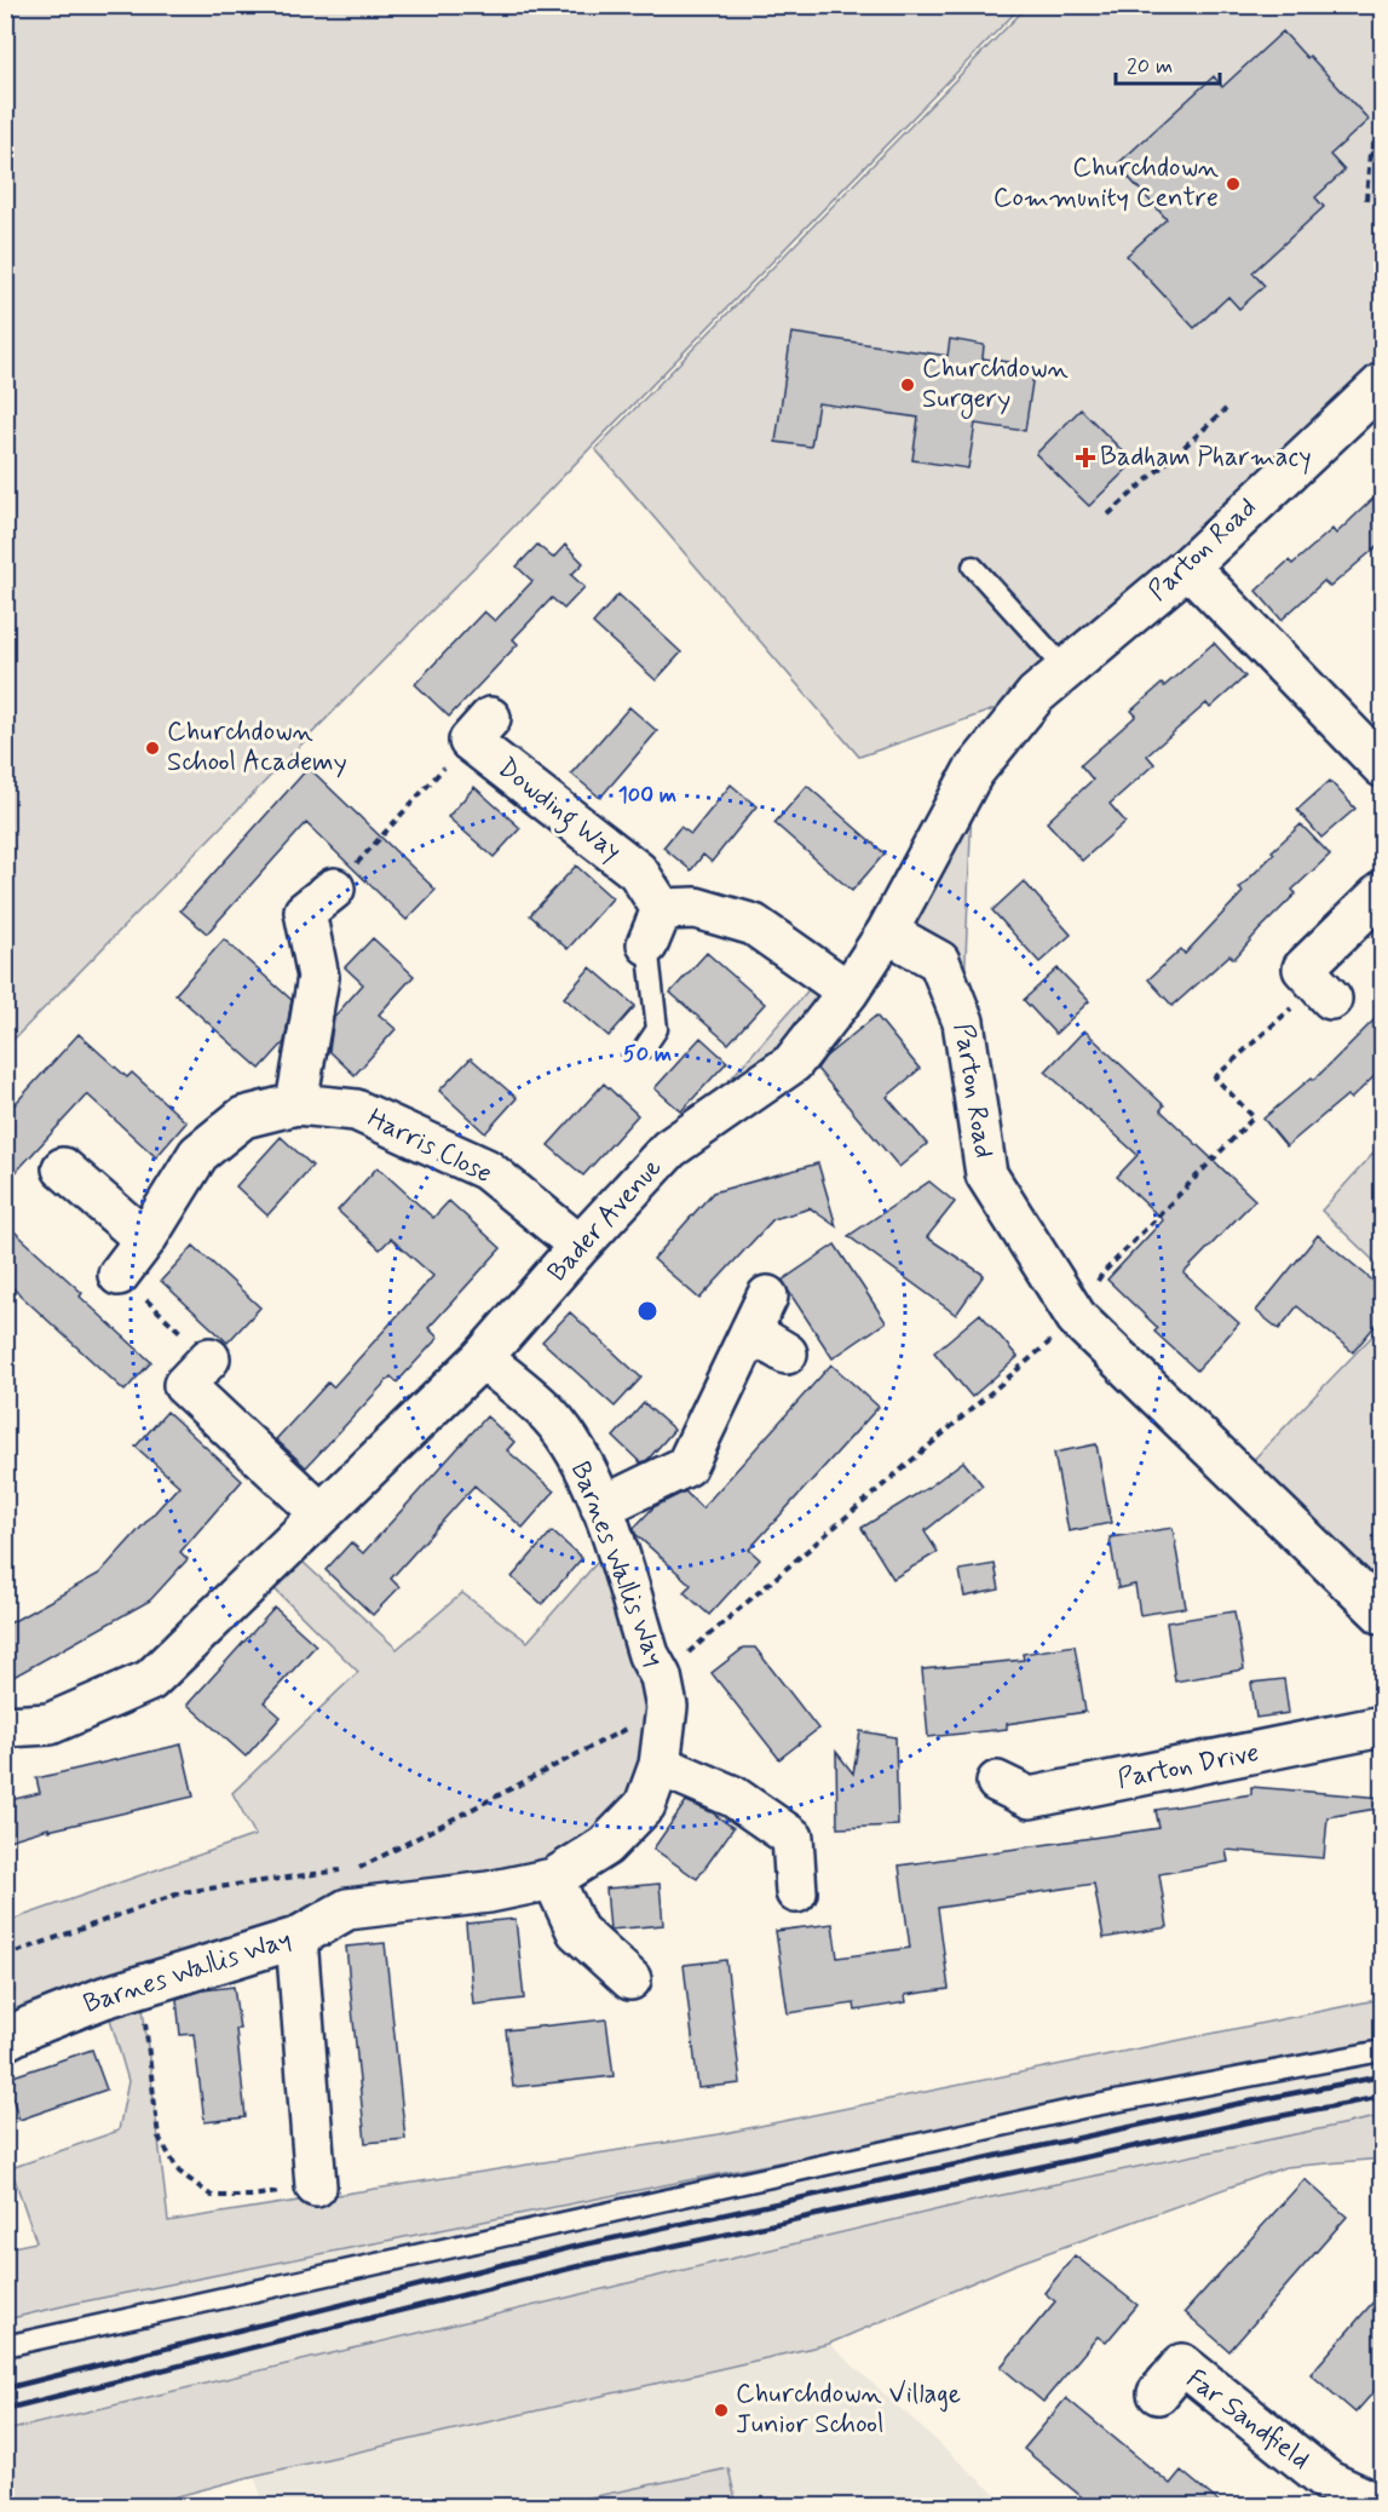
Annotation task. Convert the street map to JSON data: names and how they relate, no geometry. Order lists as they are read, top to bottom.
{
  "streets": {
    "street": [
      "Parton Road",
      "Dowding Way",
      "Harris Close",
      "Bader Avenue",
      "Barnes Wallis Way",
      "Parton Drive",
      "Far Sandfield"
    ]
  },
  "crossings": [
    ["Parton Road", "Bader Avenue"],
    ["Harris Close", "Bader Avenue"],
    ["Bader Avenue", "Barnes Wallis Way"]
  ],
  "places": {
    "other": [
      "Churchdown Community Centre",
      "Churchdown Surgery",
      "Churchdown School Academy",
      "Churchdown Village Junior School"
    ],
    "health": ["Badham Pharmacy"]
  },
  "scale_bar": "20 m",
  "rings": ["100 m", "50 m"]
}
